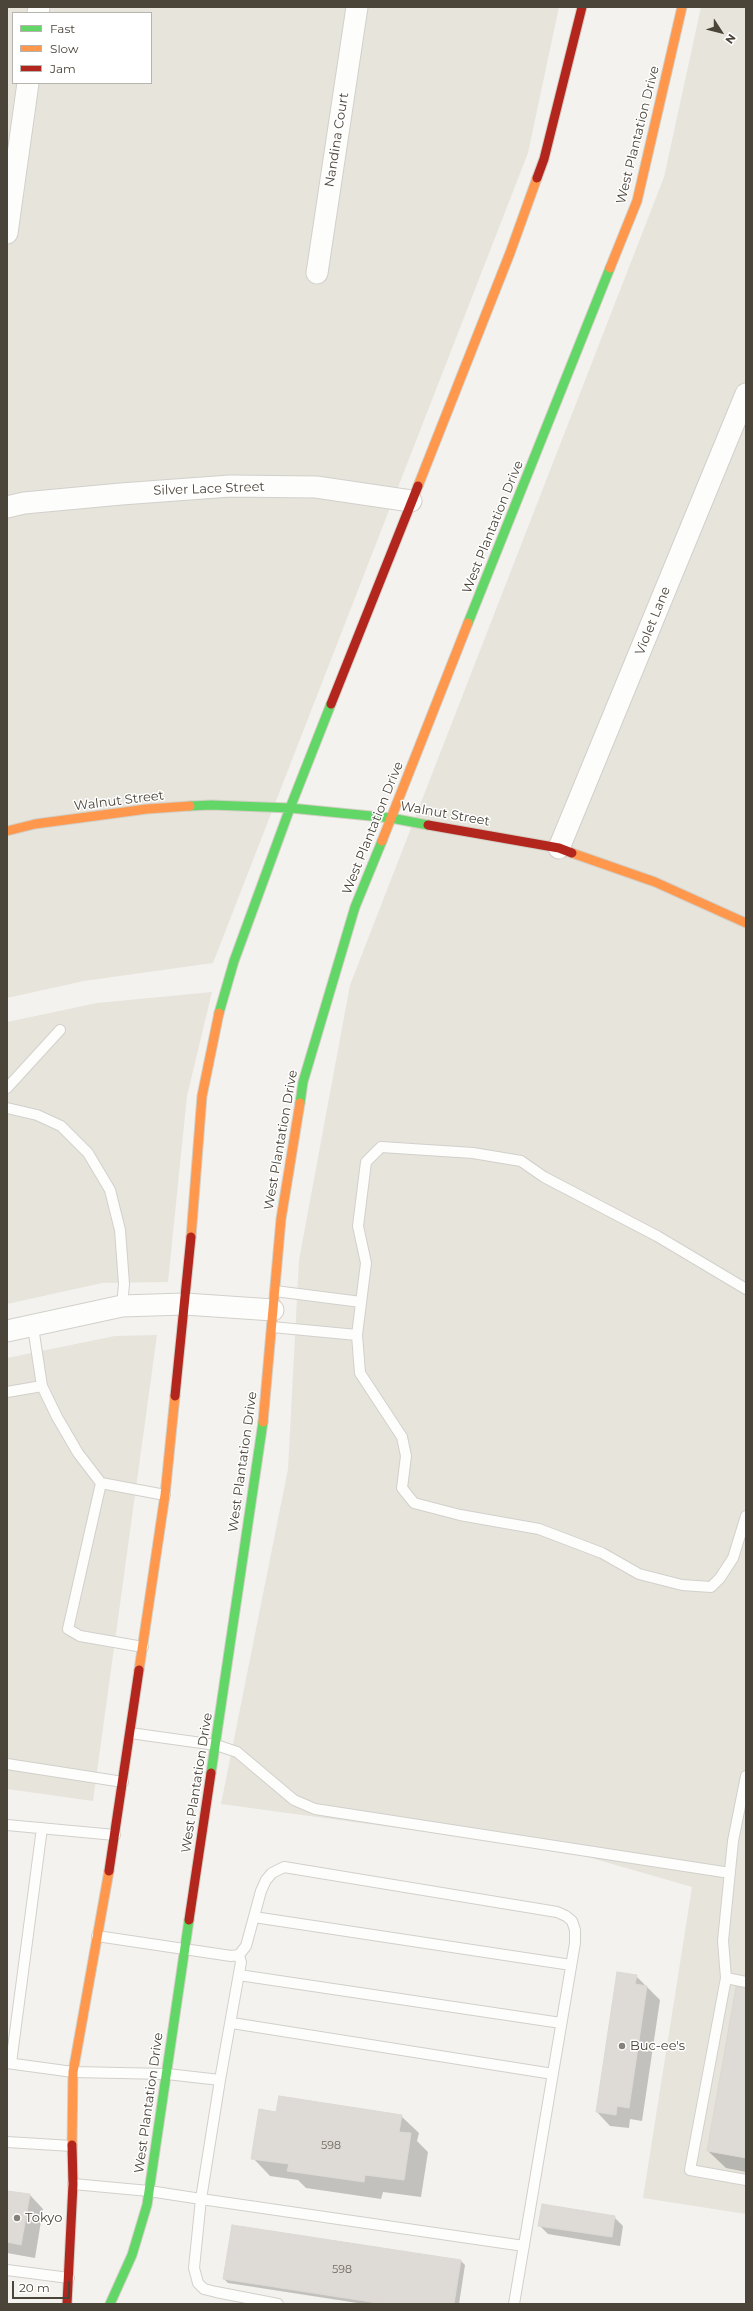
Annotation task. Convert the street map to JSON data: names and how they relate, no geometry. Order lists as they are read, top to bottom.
{
  "streets": {
    "main road": ["West Plantation Drive", "Walnut Street"],
    "street": ["Nandina Court", "Silver Lace Street", "Violet Lane"]
  },
  "crossings": [
    ["West Plantation Drive", "Walnut Street"],
    ["Violet Lane", "Walnut Street"]
  ],
  "places": ["Buc-ee's", "Tokyo"],
  "house_numbers": ["598", "598"],
  "legend": ["Fast", "Slow", "Jam"],
  "scale_bar": "20 m",
  "north": "bottom right"
}
